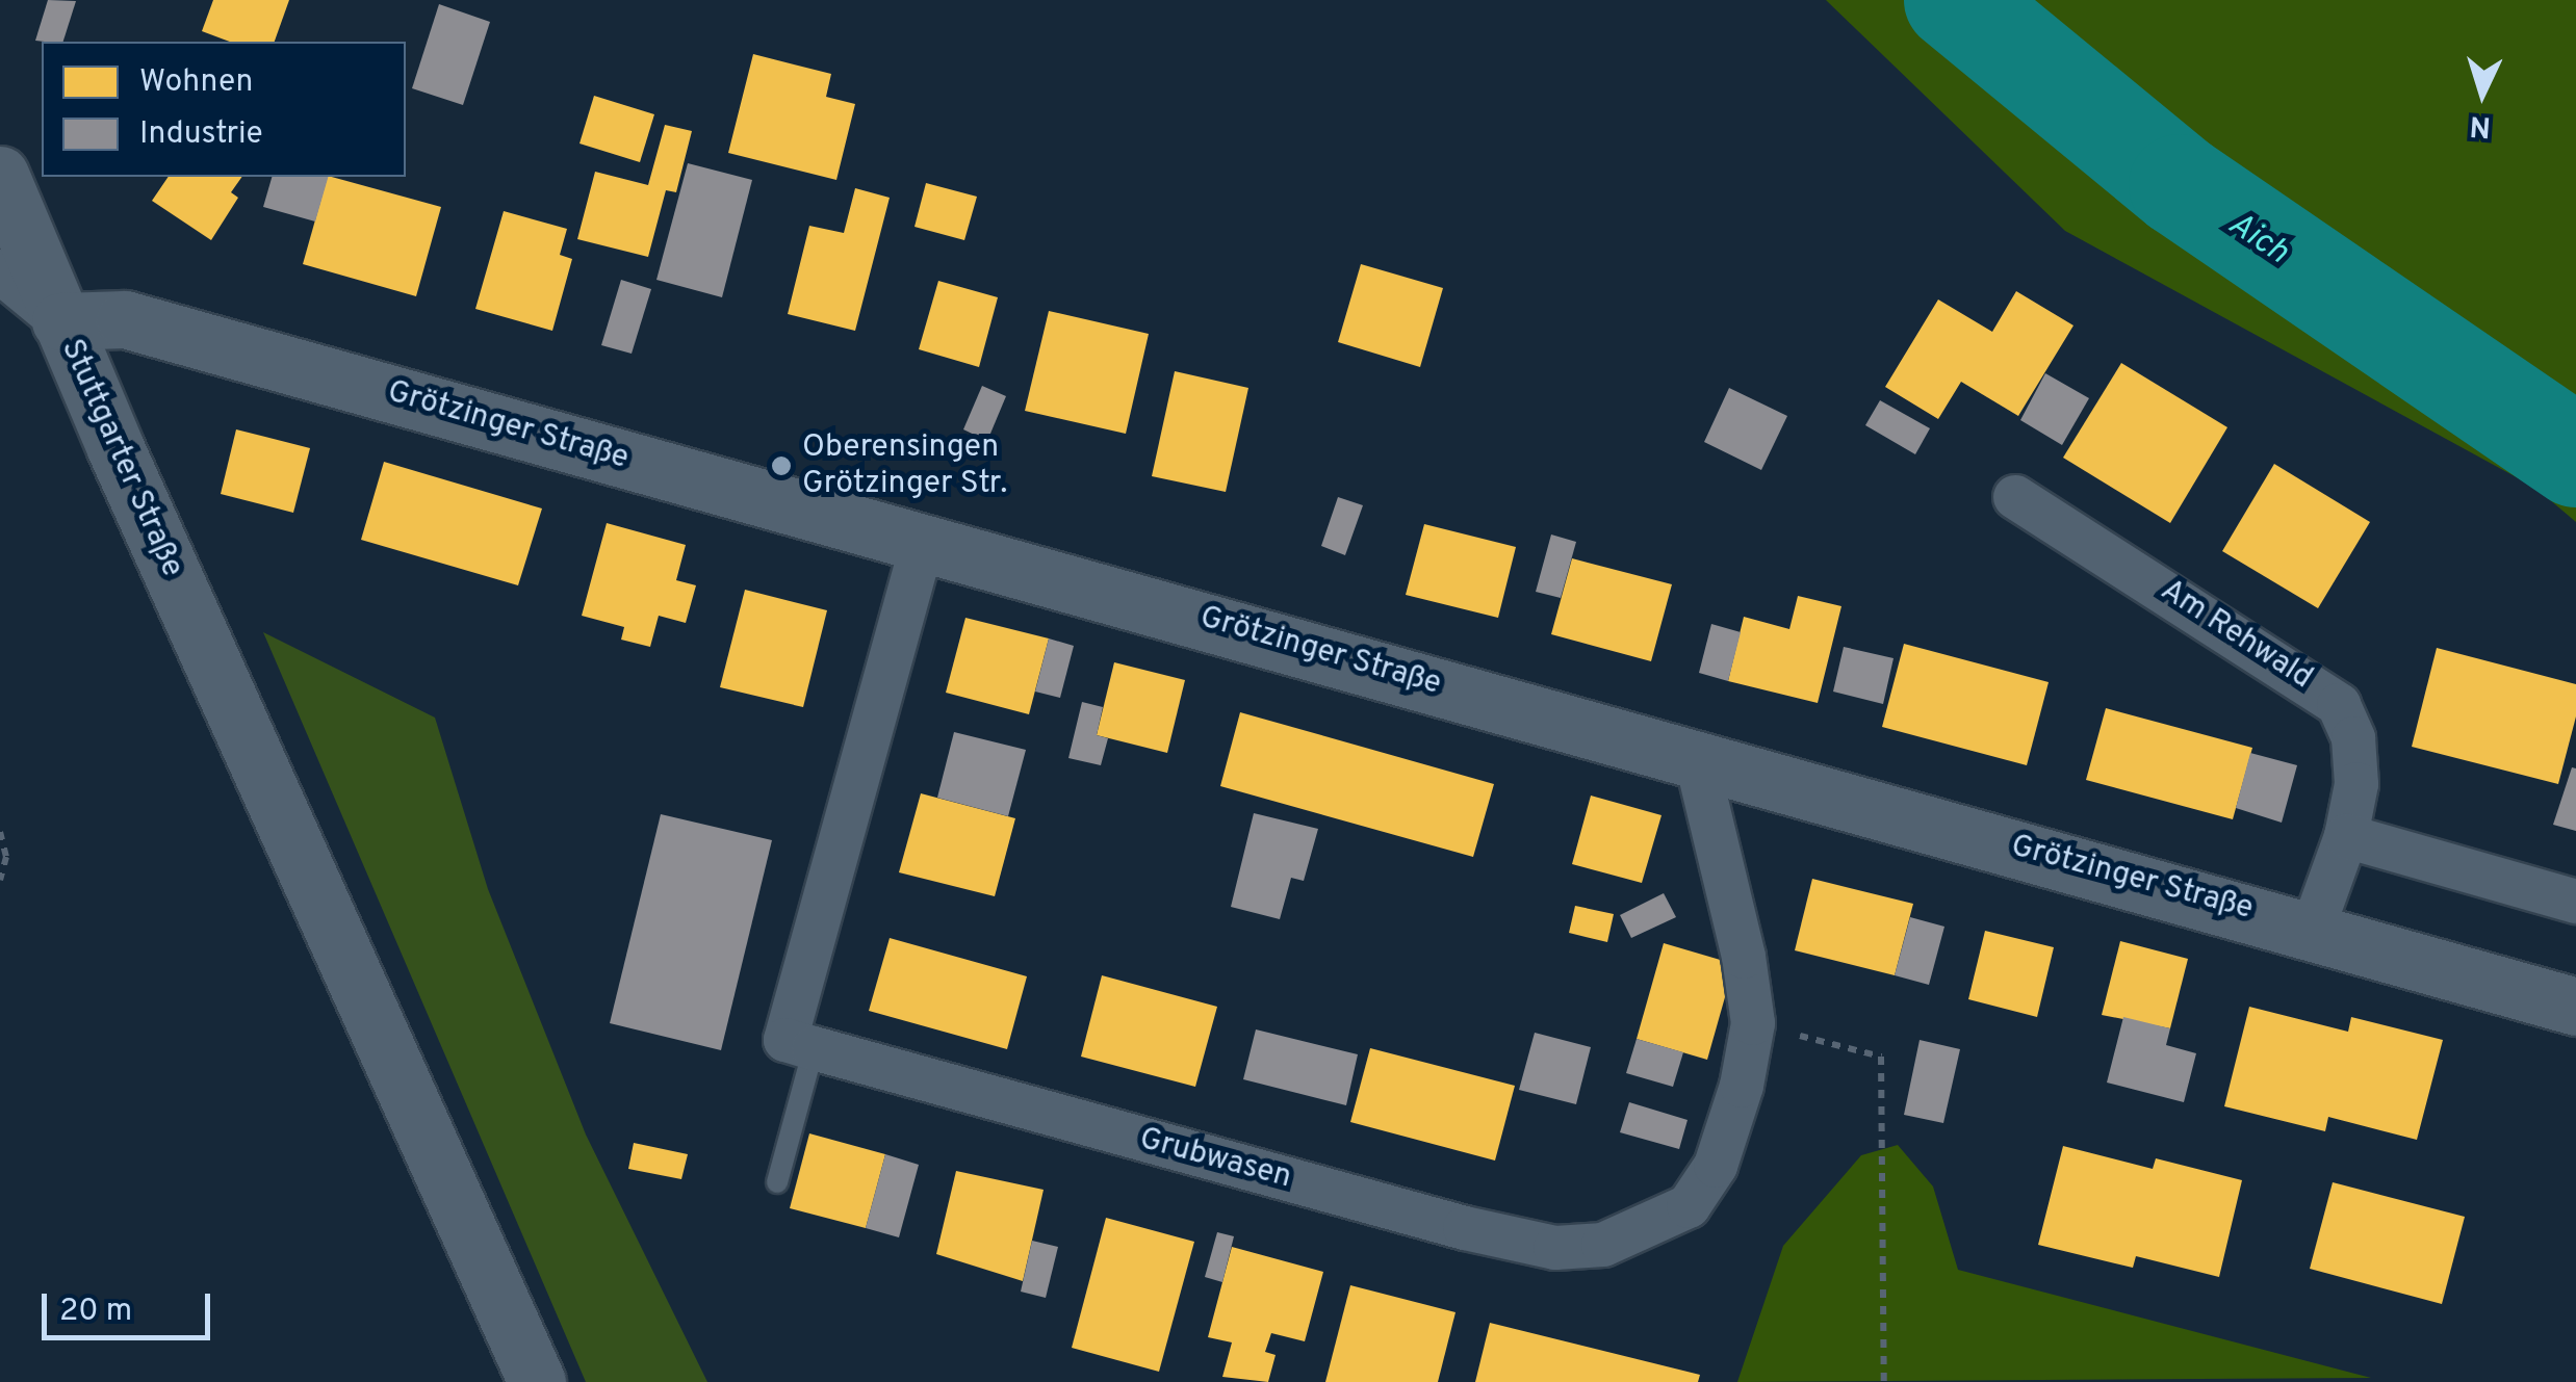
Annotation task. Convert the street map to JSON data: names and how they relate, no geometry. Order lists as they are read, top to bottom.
{
  "streets": {
    "main road": ["Grötzinger Straße", "Stuttgarter Straße"],
    "street": ["Am Rehwald", "Grubwasen"]
  },
  "crossings": [
    ["Grötzinger Straße", "Stuttgarter Straße"],
    ["Grötzinger Straße", "Am Rehwald"],
    ["Grötzinger Straße", "Grubwasen"]
  ],
  "water": ["Aich"],
  "places": ["Oberensingen Grötzinger Str."],
  "legend": ["Wohnen", "Industrie"],
  "scale_bar": "20 m",
  "north": "bottom"
}
